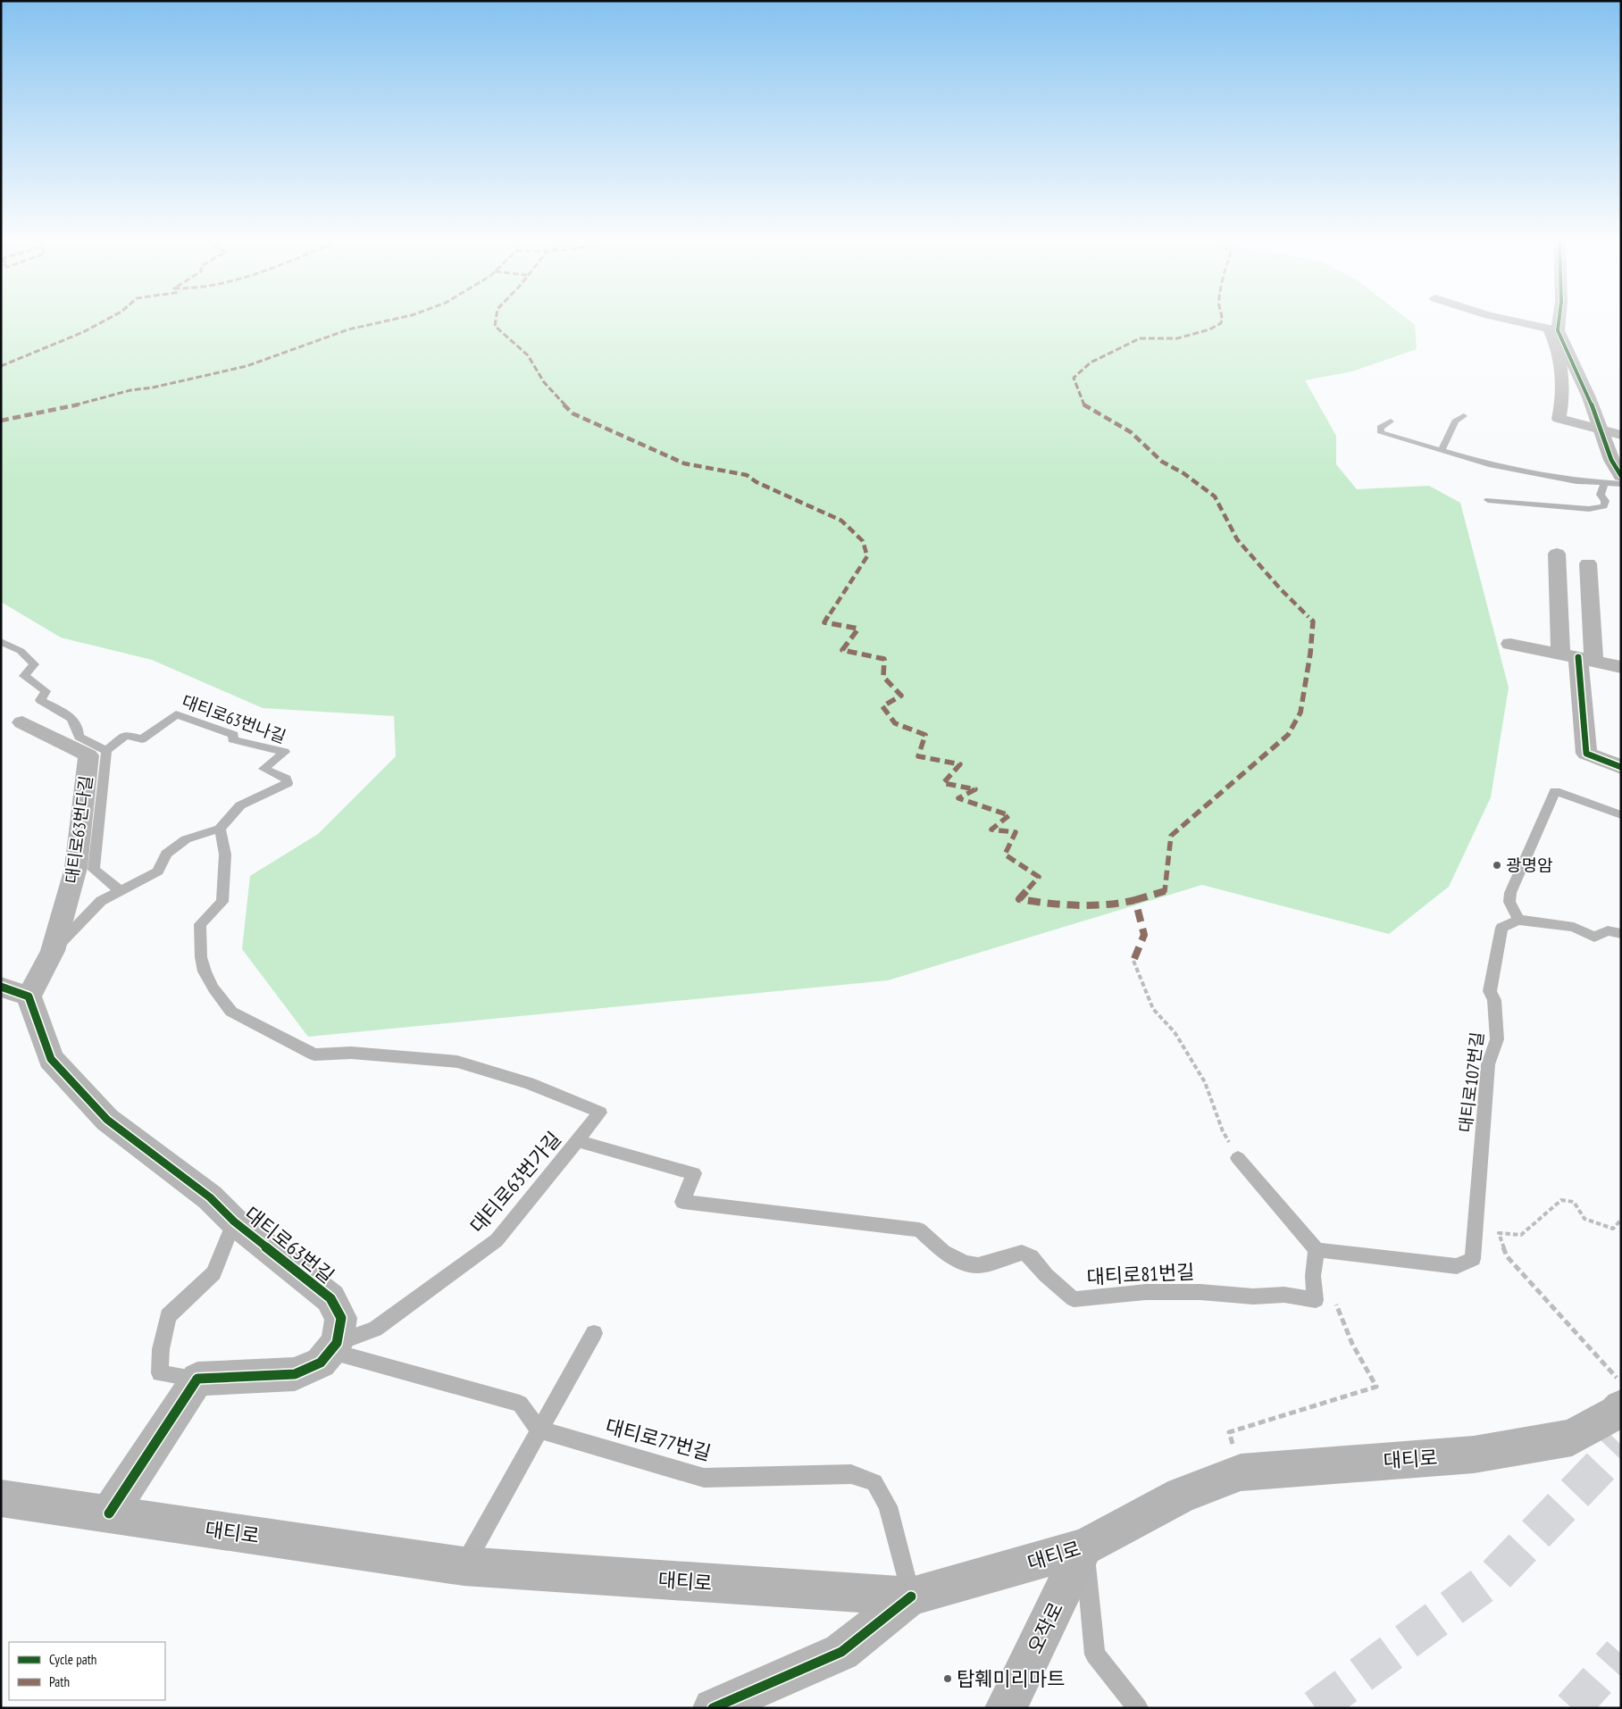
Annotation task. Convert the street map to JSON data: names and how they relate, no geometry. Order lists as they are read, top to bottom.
{
  "streets": {
    "street": [
      "대티로63번다길",
      "대티로63번길",
      "대티로",
      "오작로"
    ],
    "lane": [
      "대티로63번나길",
      "대티로107번길",
      "대티로63번가길",
      "대티로81번길",
      "대티로77번길"
    ]
  },
  "crossings": [
    ["대티로63번나길", "대티로63번다길"],
    ["대티로63번다길", "대티로63번길"],
    ["대티로63번가길", "대티로63번길"],
    ["대티로63번가길", "대티로81번길"],
    ["대티로77번길", "대티로"],
    ["대티로", "오작로"]
  ],
  "places": ["광명암", "탑훼미리마트"],
  "legend": ["Cycle path", "Path"]
}
